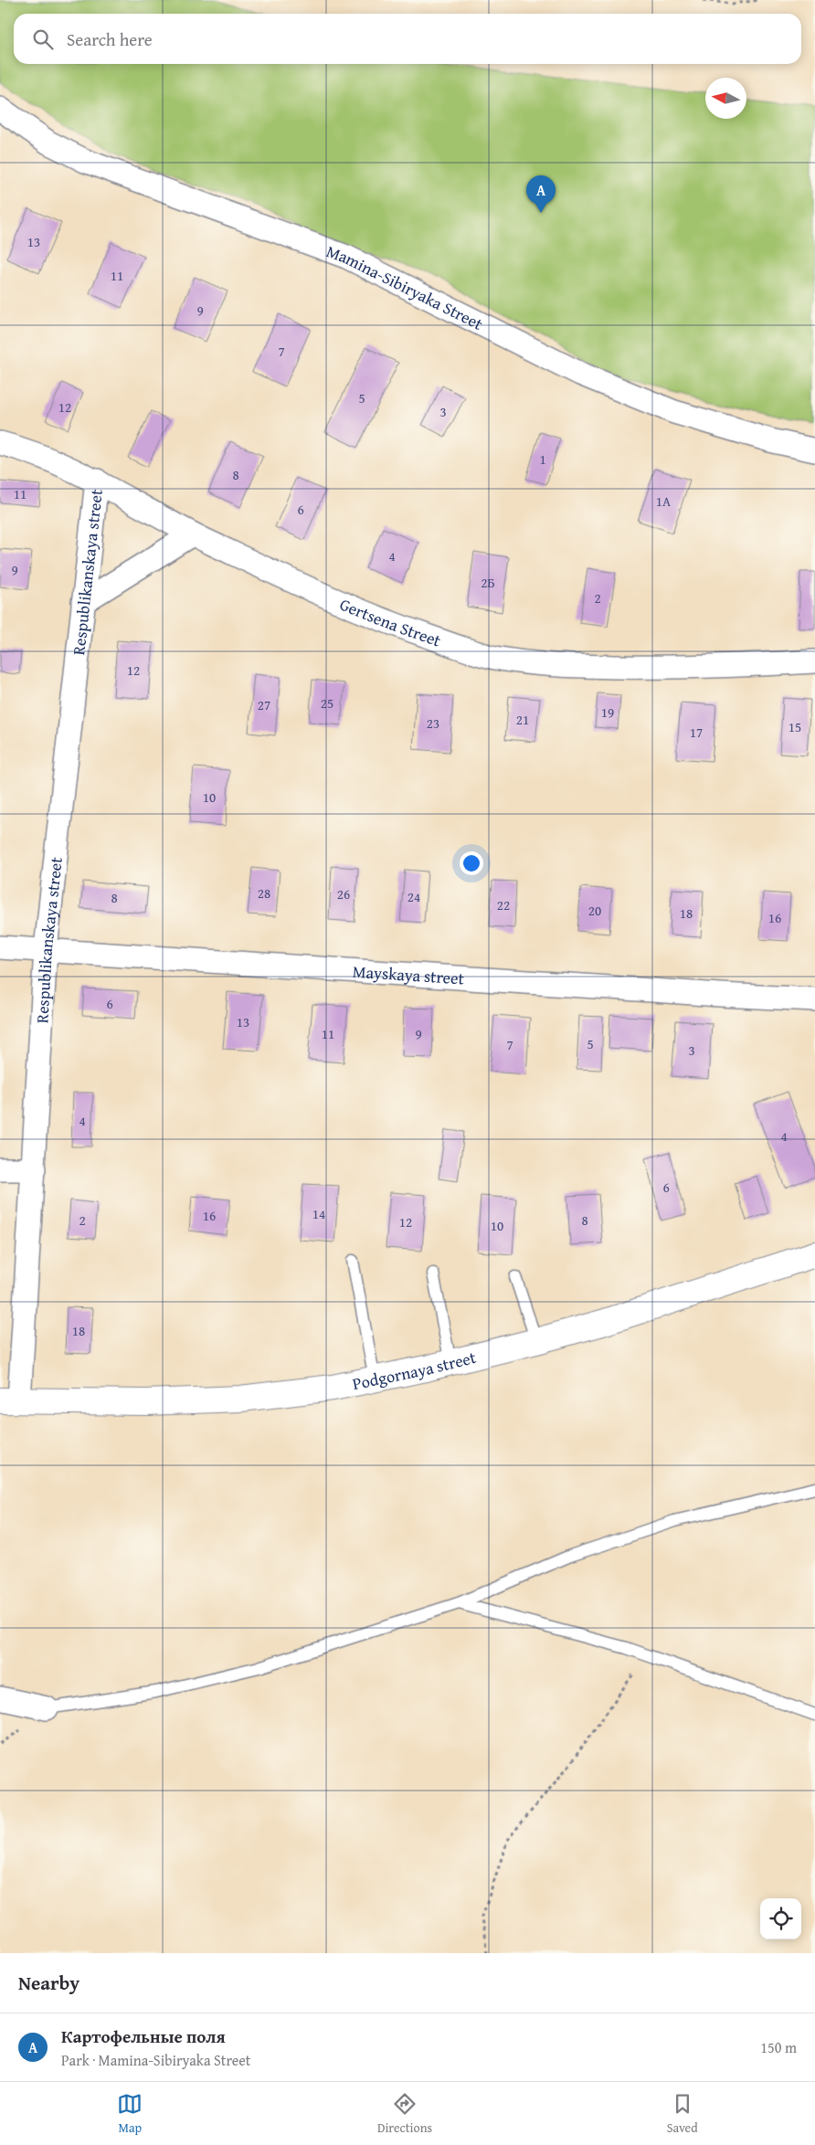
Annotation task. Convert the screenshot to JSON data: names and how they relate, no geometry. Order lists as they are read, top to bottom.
{
  "streets": {
    "street": [
      "Mamina-Sibiryaka Street",
      "Respublikanskaya street",
      "Gertsena Street",
      "Mayskaya street",
      "Podgornaya street"
    ]
  },
  "crossings": [
    ["Respublikanskaya street", "Gertsena Street"],
    ["Respublikanskaya street", "Mayskaya street"],
    ["Respublikanskaya street", "Podgornaya street"]
  ],
  "house_numbers": [
    "13",
    "11",
    "9",
    "7",
    "5",
    "12",
    "3",
    "1",
    "8",
    "11",
    "1А",
    "6",
    "4",
    "9",
    "2Б",
    "2",
    "12",
    "25",
    "27",
    "19",
    "21",
    "23",
    "15",
    "17",
    "10",
    "28",
    "26",
    "24",
    "8",
    "22",
    "20",
    "18",
    "16",
    "6",
    "13",
    "11",
    "9",
    "5",
    "7",
    "3",
    "4",
    "4",
    "6",
    "14",
    "16",
    "2",
    "8",
    "12",
    "10",
    "18"
  ],
  "north": "left",
  "page": {
    "search": "Search here",
    "pins": "A",
    "heading": "Nearby",
    "list": [
      {
        "mark": "A",
        "name": "Картофельные поля",
        "note": "Park · Mamina-Sibiryaka Street",
        "value": "150 m"
      }
    ],
    "nav": ["Map", "Directions", "Saved"]
  }
}
